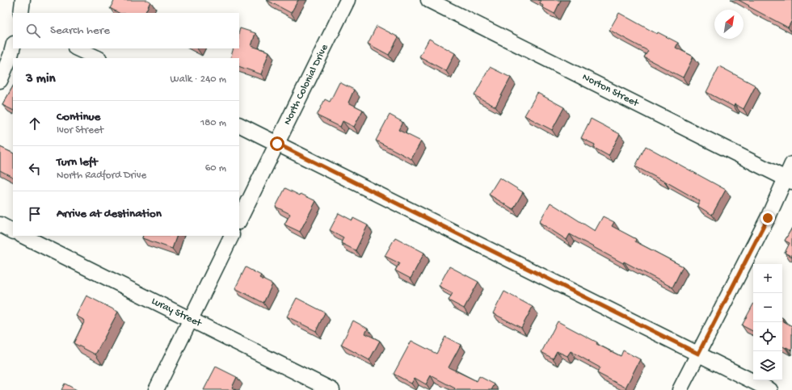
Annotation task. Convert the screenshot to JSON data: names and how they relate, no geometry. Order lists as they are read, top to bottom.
{
  "streets": {
    "street": ["North Colonial Drive", "Norton Street", "Luray Street"]
  },
  "north": "top right",
  "page": {
    "search": "Search here",
    "heading": ["3 min", "Walk · 240 m"],
    "list": [
      ["Continue", "Ivor Street", "180 m"],
      ["Turn left", "North Radford Drive", "60 m"],
      "Arrive at destination"
    ],
    "map_buttons": ["+", "−"]
  }
}
